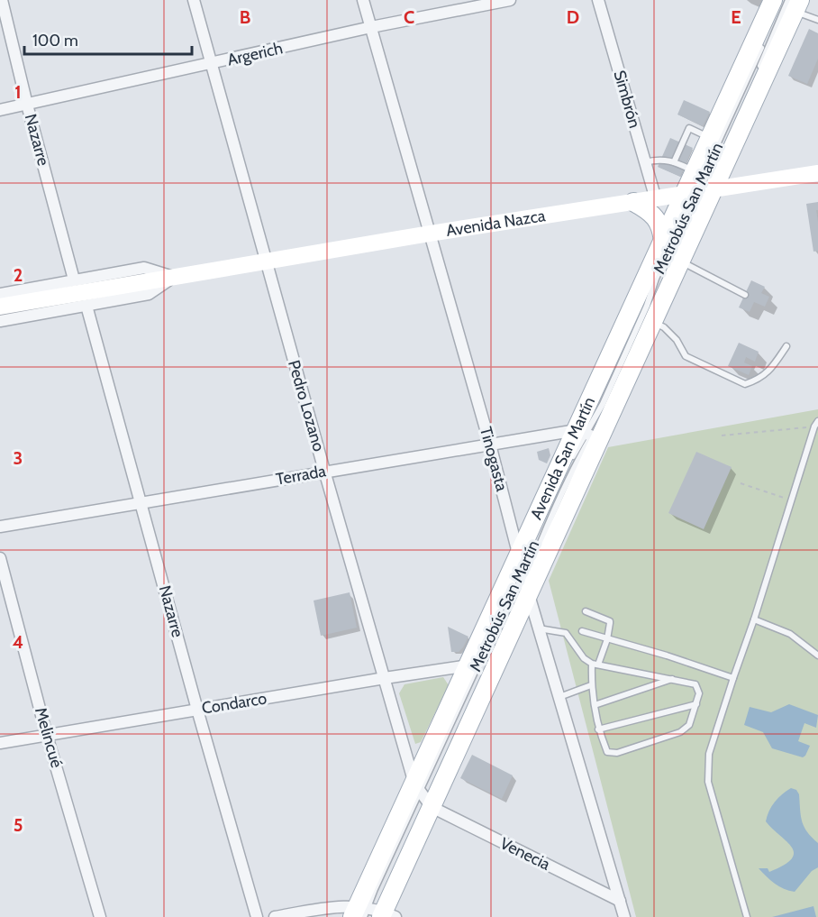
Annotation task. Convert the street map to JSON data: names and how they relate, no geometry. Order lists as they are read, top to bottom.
{
  "streets": {
    "main road": ["Avenida Nazca", "Avenida San Martín"],
    "street": [
      "Argerich",
      "Simbrón",
      "Nazarre",
      "Pedro Lozano",
      "Tinogasta",
      "Terrada",
      "Condarco",
      "Melincué",
      "Venecia"
    ],
    "lane": ["Metrobús San Martín"]
  },
  "crossings": [
    ["Argerich", "Nazarre"],
    ["Argerich", "Pedro Lozano"],
    ["Argerich", "Tinogasta"],
    ["Simbrón", "Avenida Nazca"],
    ["Nazarre", "Avenida Nazca"],
    ["Nazarre", "Terrada"],
    ["Nazarre", "Condarco"],
    ["Metrobús San Martín", "Avenida Nazca"],
    ["Metrobús San Martín", "Pedro Lozano"],
    ["Metrobús San Martín", "Avenida San Martín"],
    ["Metrobús San Martín", "Terrada"],
    ["Metrobús San Martín", "Venecia"],
    ["Avenida Nazca", "Pedro Lozano"],
    ["Avenida Nazca", "Tinogasta"],
    ["Avenida Nazca", "Avenida San Martín"],
    ["Pedro Lozano", "Avenida San Martín"],
    ["Pedro Lozano", "Terrada"],
    ["Pedro Lozano", "Condarco"],
    ["Pedro Lozano", "Venecia"],
    ["Tinogasta", "Avenida San Martín"],
    ["Tinogasta", "Terrada"],
    ["Tinogasta", "Venecia"],
    ["Avenida San Martín", "Terrada"],
    ["Avenida San Martín", "Condarco"],
    ["Avenida San Martín", "Venecia"],
    ["Condarco", "Melincué"]
  ],
  "scale_bar": "100 m",
  "grid": {
    "columns": [
      "B",
      "C",
      "D",
      "E"
    ],
    "rows": [
      "1",
      "2",
      "3",
      "4",
      "5"
    ]
  }
}
